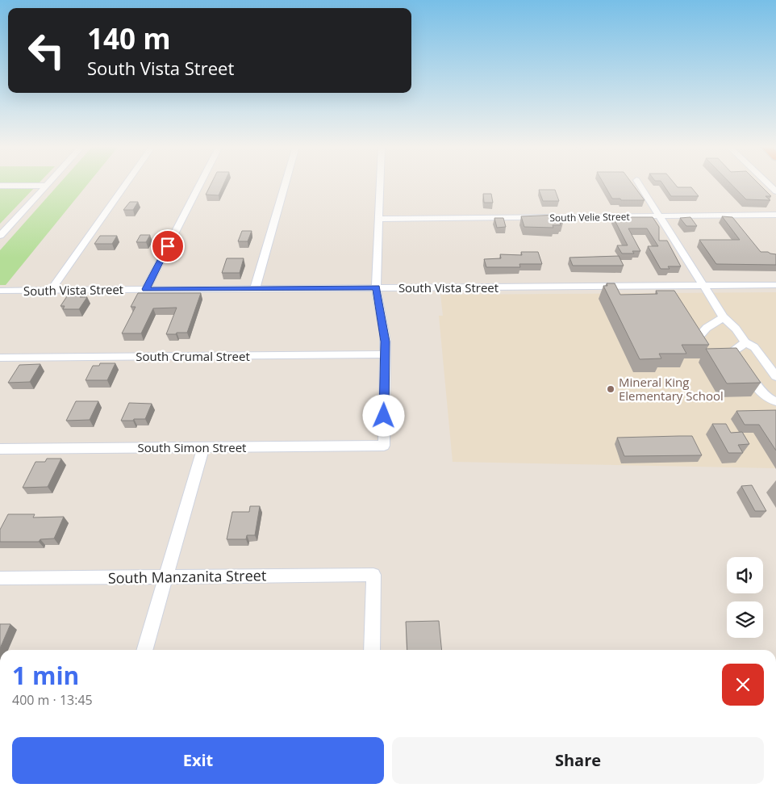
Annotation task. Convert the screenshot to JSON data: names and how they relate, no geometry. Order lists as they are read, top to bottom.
{
  "streets": {
    "street": [
      "South Velie Street",
      "South Vista Street",
      "South Crumal Street",
      "South Simon Street",
      "South Manzanita Street"
    ]
  },
  "crossings": [
    ["South Crumal Street", "South Simon Street"]
  ],
  "places": ["Mineral King Elementary School"],
  "page": {
    "turn": ["140 m", "South Vista Street"],
    "heading": ["1 min", "400 m · 13:45"],
    "buttons": ["Exit", "Share"]
  }
}
